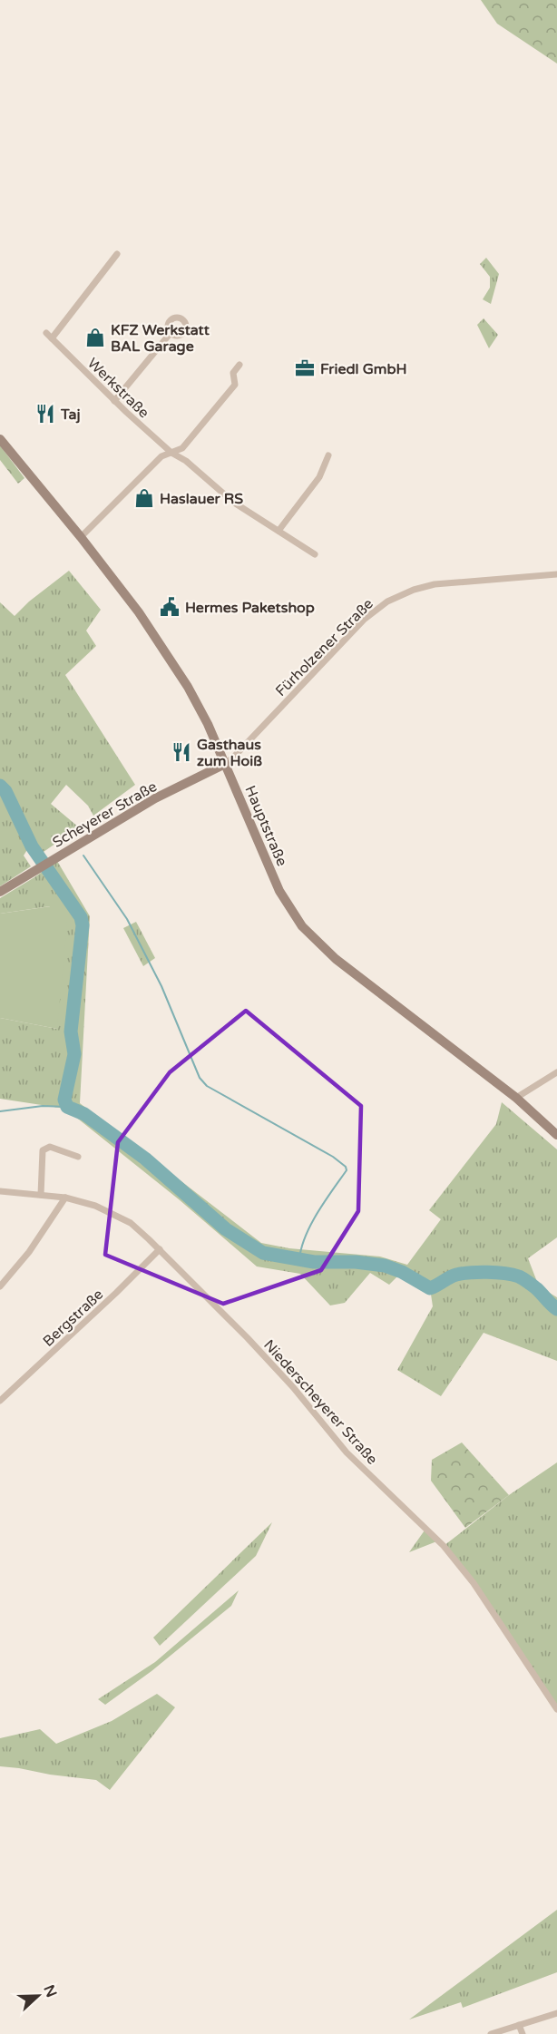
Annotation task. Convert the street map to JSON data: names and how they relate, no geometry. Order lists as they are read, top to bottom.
{
  "streets": {
    "main road": ["Scheyerer Straße", "Hauptstraße"],
    "street": [
      "Werkstraße",
      "Fürholzener Straße",
      "Bergstraße",
      "Niederscheyerer Straße"
    ]
  },
  "crossings": [
    ["Fürholzener Straße", "Scheyerer Straße"],
    ["Fürholzener Straße", "Hauptstraße"],
    ["Scheyerer Straße", "Hauptstraße"],
    ["Bergstraße", "Niederscheyerer Straße"]
  ],
  "places": {
    "shop": ["KFZ Werkstatt BAL Garage", "Haslauer RS"],
    "office": ["Friedl GmbH"],
    "restaurant": ["Taj", "Gasthaus zum Hoiß"],
    "public building": ["Hermes Paketshop"]
  },
  "north": "right"
}
